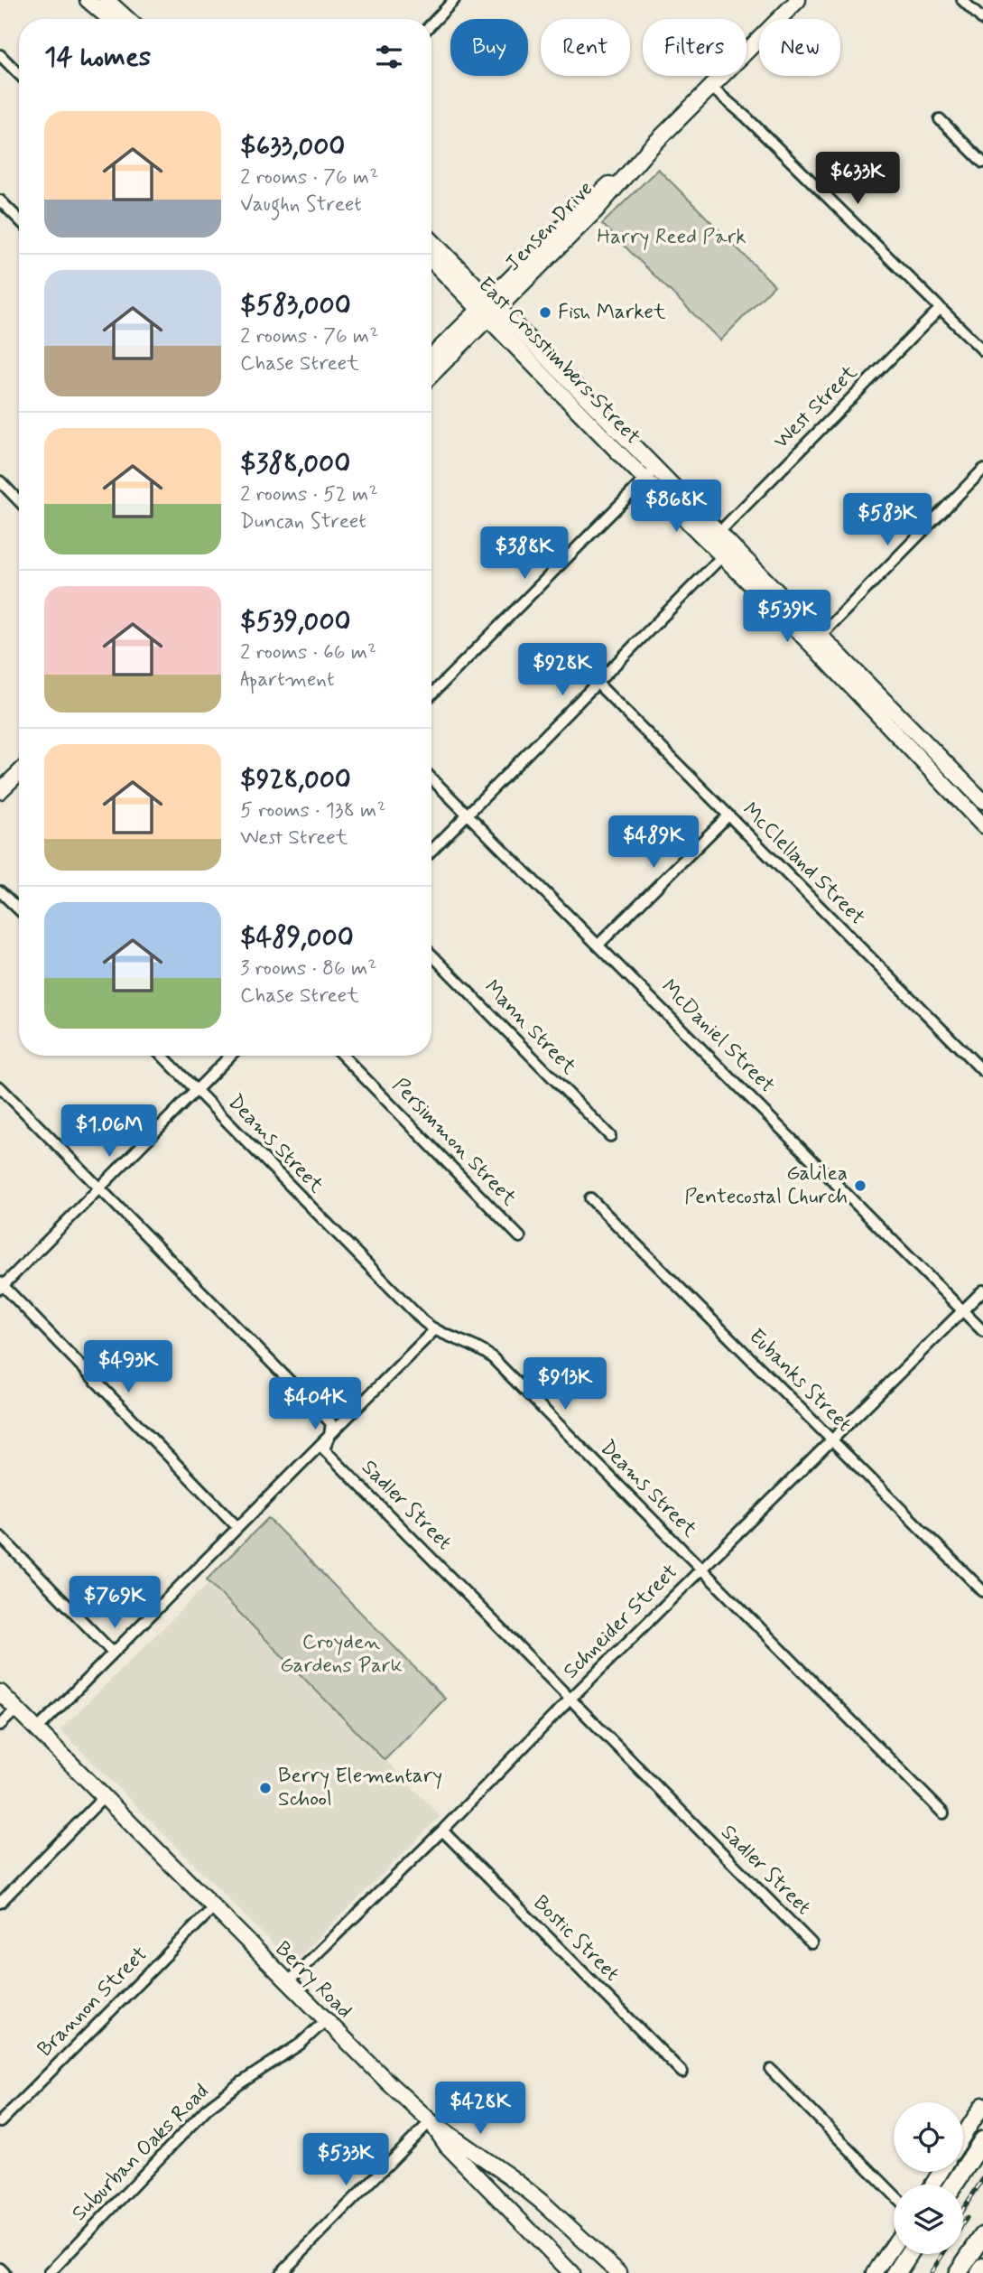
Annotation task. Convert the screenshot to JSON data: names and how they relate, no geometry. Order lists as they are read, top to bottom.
{
  "streets": {
    "main road": ["Jensen Drive", "East Crosstimbers Street", "Berry Road"],
    "street": [
      "West Street",
      "McClelland Street",
      "Mann Street",
      "McDaniel Street",
      "Persimmon Street",
      "Deams Street",
      "Eubanks Street",
      "Sadler Street",
      "Schneider Street",
      "Bostic Street",
      "Brannon Street",
      "Suburban Oaks Road"
    ]
  },
  "crossings": [
    ["Jensen Drive", "East Crosstimbers Street"],
    ["East Crosstimbers Street", "West Street"],
    ["McDaniel Street", "Schneider Street"],
    ["Deams Street", "Schneider Street"],
    ["Eubanks Street", "Schneider Street"],
    ["Sadler Street", "Schneider Street"],
    ["Schneider Street", "Bostic Street"],
    ["Schneider Street", "Berry Road"],
    ["Berry Road", "Brannon Street"],
    ["Berry Road", "Suburban Oaks Road"]
  ],
  "parks": ["Harry Reed Park", "Croyden Gardens Park"],
  "places": ["Fish Market", "Galilea Pentecostal Church", "Berry Elementary School"],
  "page": {
    "chip": [
      "Buy",
      "Rent",
      "Filters",
      "New"
    ],
    "heading": "14 homes",
    "list": [
      {
        "name": "$633,000",
        "note": "2 rooms · 76 m² · Vaughn Street"
      },
      {
        "name": "$583,000",
        "note": "2 rooms · 76 m² · Chase Street"
      },
      {
        "name": "$388,000",
        "note": "2 rooms · 52 m² · Duncan Street"
      },
      {
        "name": "$539,000",
        "note": "2 rooms · 66 m² · Apartment"
      },
      {
        "name": "$928,000",
        "note": "5 rooms · 138 m² · West Street"
      },
      {
        "name": "$489,000",
        "note": "3 rooms · 86 m² · Chase Street"
      }
    ],
    "price": [
      "$633K",
      "$868K",
      "$583K",
      "$388K",
      "$539K",
      "$928K",
      "$489K",
      "$1.06M",
      "$493K",
      "$913K",
      "$404K",
      "$769K",
      "$428K",
      "$533K"
    ]
  }
}
